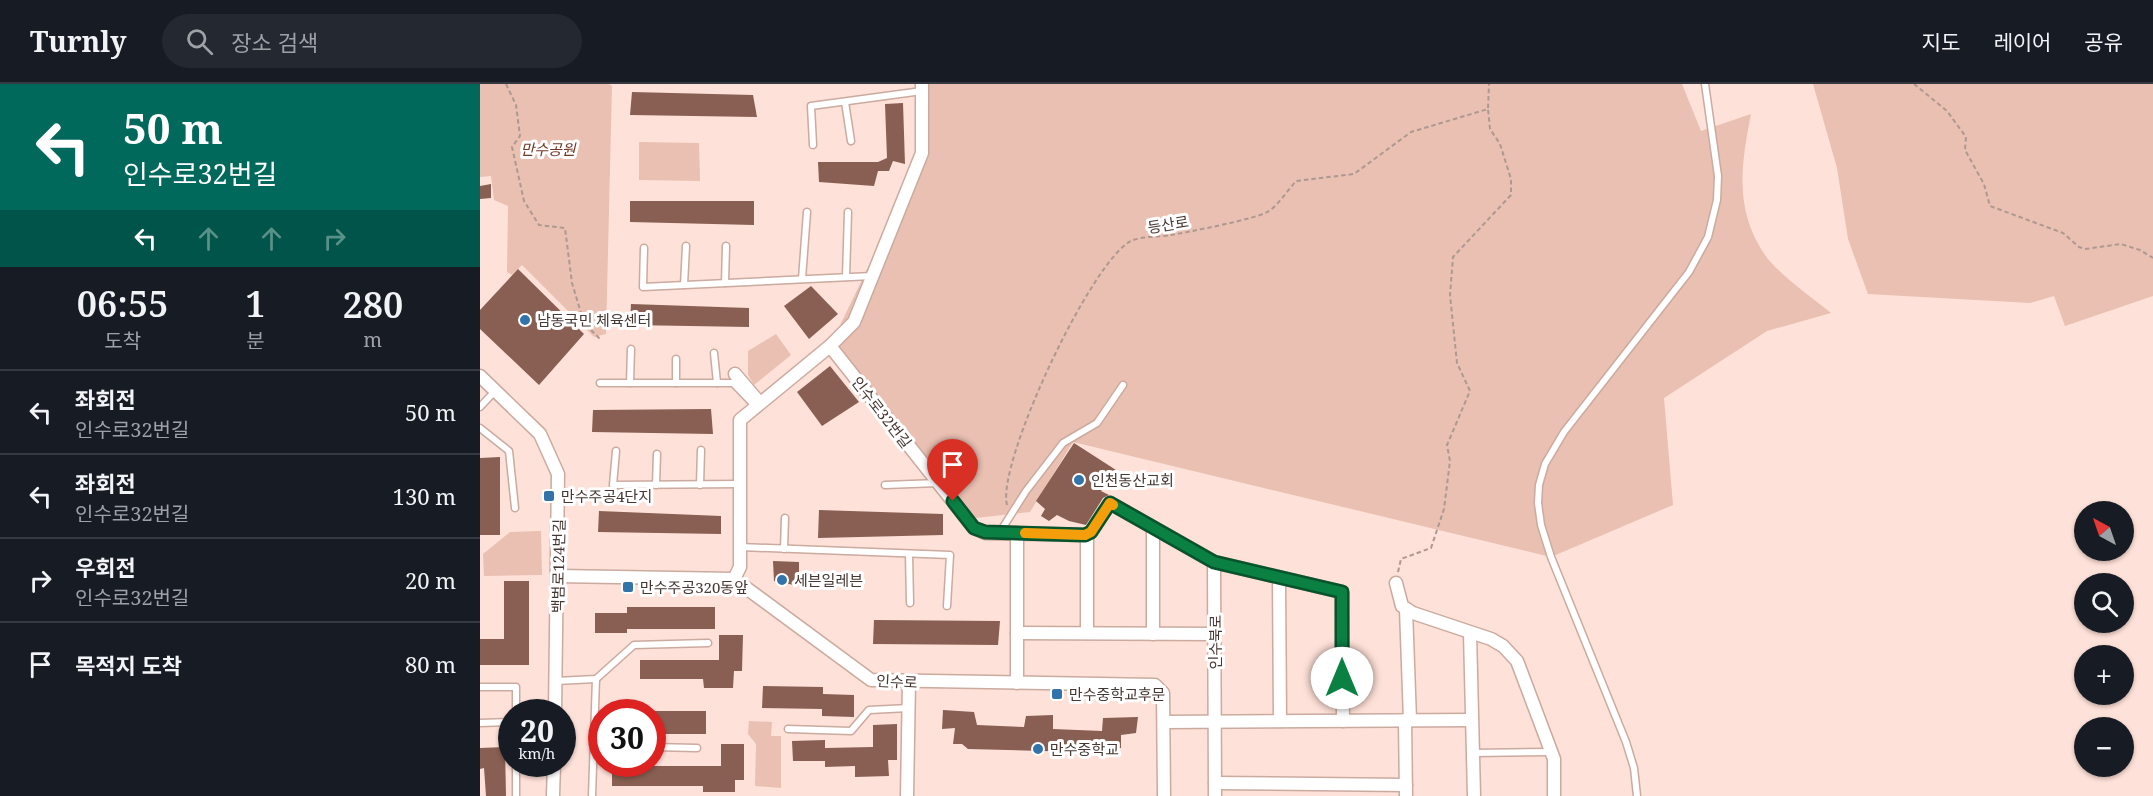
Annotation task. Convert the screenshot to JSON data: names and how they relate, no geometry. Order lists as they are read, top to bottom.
{
  "streets": {
    "street": [
      "인수로32번길",
      "백범로124번길",
      "인수북로",
      "인수로"
    ],
    "path": ["등산로"]
  },
  "parks": ["만수공원"],
  "places": {
    "other": [
      "남동국민 체육센터",
      "인천동산교회",
      "세븐일레븐",
      "만수중학교"
    ],
    "transit": ["만수주공4단지", "만수주공320동앞", "만수중학교후문"]
  },
  "north": "top left",
  "page": {
    "header": "Turnly",
    "search": "장소 검색",
    "nav": ["지도", "레이어", "공유"],
    "turn": ["50 m", "인수로32번길"],
    "eta": [
      "06:55",
      "도착",
      "1",
      "분",
      "280",
      "m"
    ],
    "list": [
      {
        "name": "좌회전",
        "note": "인수로32번길",
        "value": "50 m"
      },
      {
        "name": "좌회전",
        "note": "인수로32번길",
        "value": "130 m"
      },
      {
        "name": "우회전",
        "note": "인수로32번길",
        "value": "20 m"
      },
      {
        "name": "목적지 도착",
        "value": "80 m"
      }
    ],
    "map_buttons": ["+", "−"],
    "speed": "20 km/h",
    "limit": "30"
  }
}
